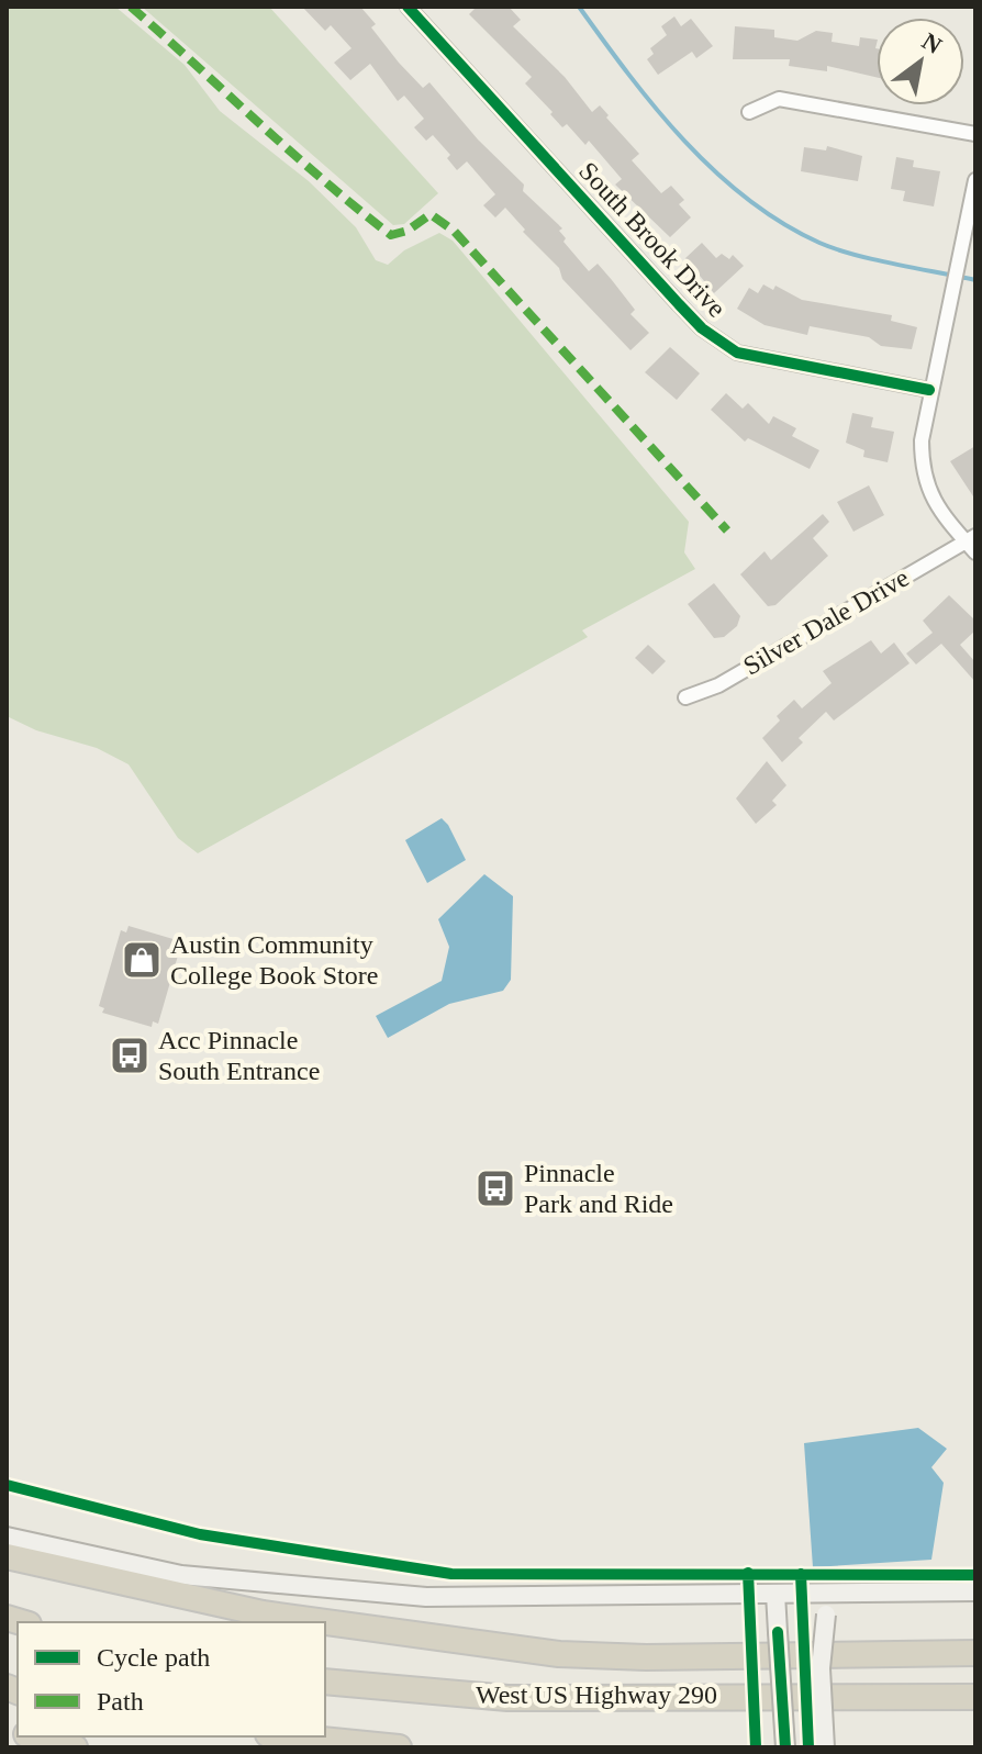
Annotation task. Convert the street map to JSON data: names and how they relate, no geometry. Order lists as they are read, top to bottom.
{
  "streets": {
    "highway": ["West US Highway 290"],
    "street": ["South Brook Drive", "Silver Dale Drive"]
  },
  "places": {
    "shop": ["Austin Community College Book Store"],
    "bus stop": ["Acc Pinnacle South Entrance", "Pinnacle Park and Ride"]
  },
  "legend": ["Cycle path", "Path"],
  "north": "top right"
}
